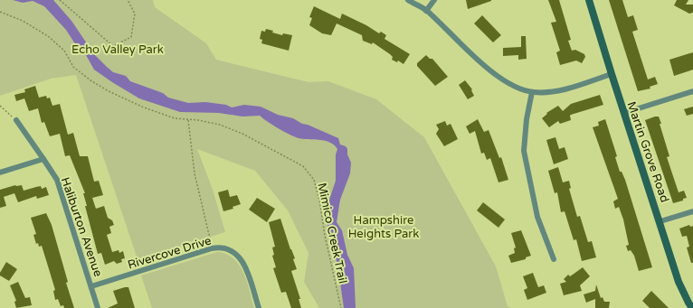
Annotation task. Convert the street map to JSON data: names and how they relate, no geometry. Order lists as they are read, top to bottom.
{
  "streets": {
    "main road": ["Martin Grove Road"],
    "street": ["Haliburton Avenue", "Rivercove Drive"],
    "path": ["Mimico Creek Trail"]
  },
  "crossings": [
    ["Haliburton Avenue", "Rivercove Drive"]
  ],
  "parks": ["Echo Valley Park", "Hampshire Heights Park"]
}
